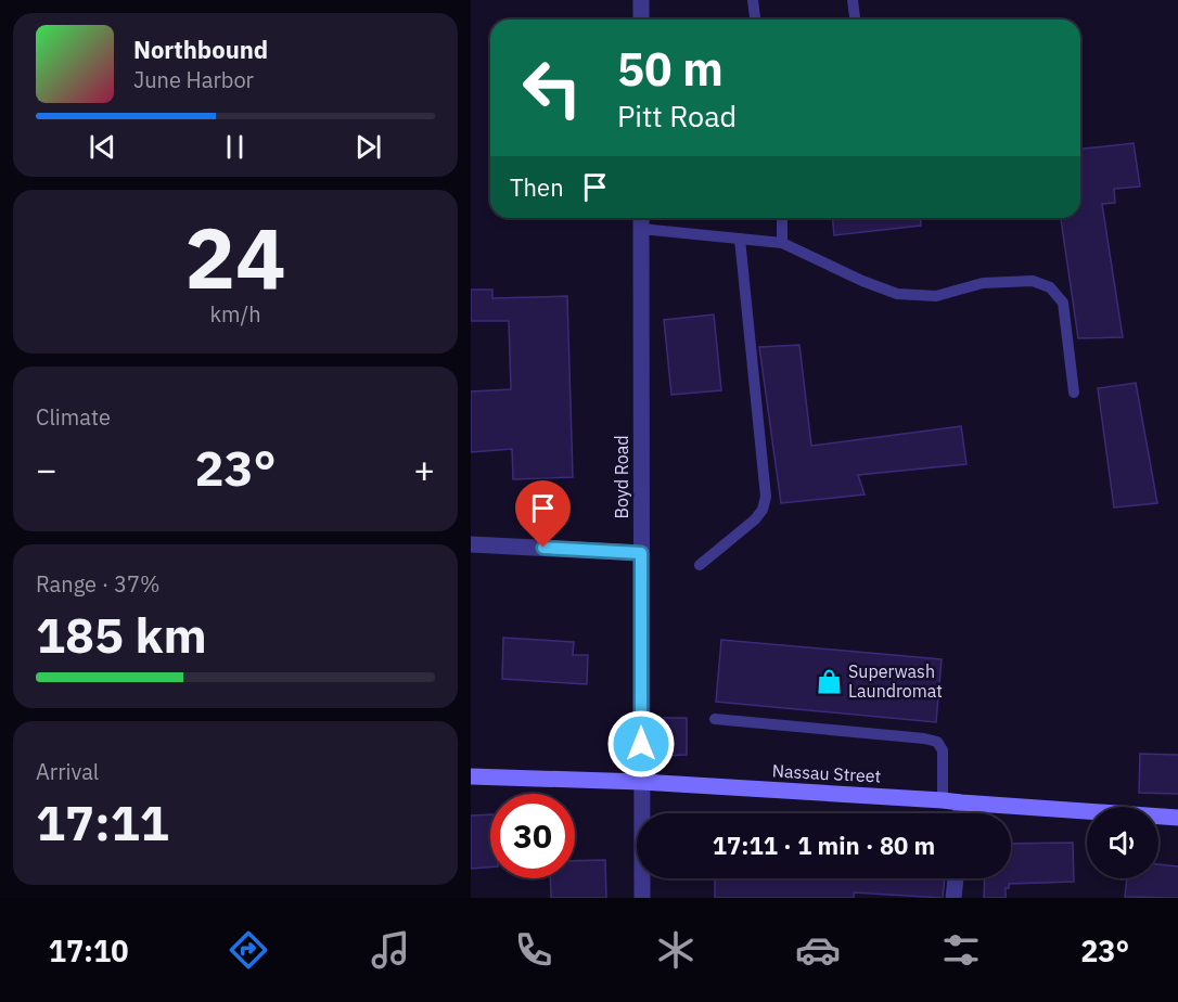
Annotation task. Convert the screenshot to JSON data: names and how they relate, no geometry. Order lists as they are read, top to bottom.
{
  "streets": {
    "main road": ["Nassau Street"],
    "street": ["Boyd Road"]
  },
  "crossings": [
    ["Boyd Road", "Nassau Street"]
  ],
  "places": {
    "shop": ["Superwash Laundromat"]
  },
  "page": {
    "turn": ["50 m", "Pitt Road"],
    "song": ["Northbound", "June Harbor"],
    "then": "Then",
    "tile": [
      ["24", "km/h"],
      "Climate",
      ["Range · 37%", "185 km"],
      ["Arrival", "17:11"]
    ],
    "heat": ["−", "23°", "+"],
    "limit": "30",
    "trip": "17:11 · 1 min · 80 m",
    "tabs": ["17:10", "23°"]
  }
}
